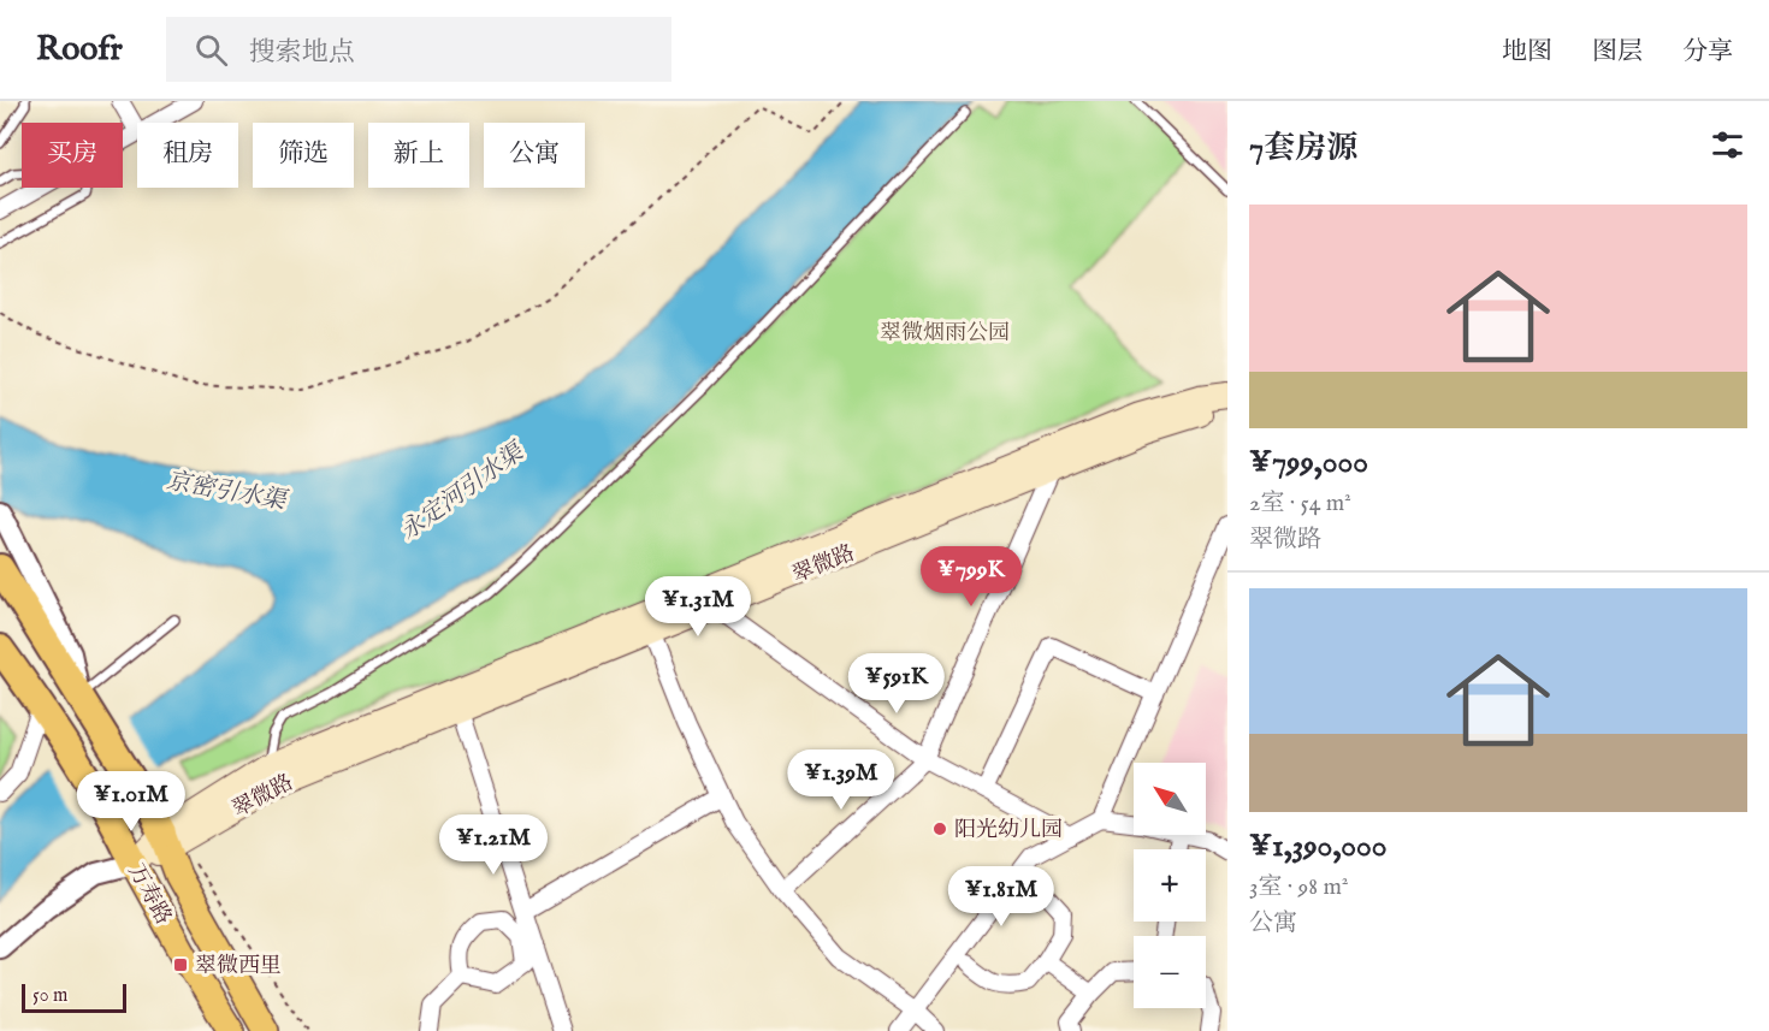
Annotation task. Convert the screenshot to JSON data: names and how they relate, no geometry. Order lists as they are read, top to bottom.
{
  "streets": {
    "highway": ["万寿路"],
    "main road": ["翠微路"]
  },
  "crossings": [
    ["翠微路", "万寿路"]
  ],
  "water": ["京密引水渠", "永定河引水渠"],
  "parks": ["翠微烟雨公园"],
  "places": {
    "other": ["阳光幼儿园"],
    "transit": ["翠微西里"]
  },
  "scale_bar": "50 m",
  "north": "top left",
  "page": {
    "header": "Roofr",
    "search": "搜索地点",
    "nav": ["地图", "图层", "分享"],
    "heading": "7套房源",
    "chip": [
      "买房",
      "租房",
      "筛选",
      "新上",
      "公寓"
    ],
    "list": [
      {
        "name": "¥799,000",
        "note": "2室 · 54 m² · 翠微路"
      },
      {
        "name": "¥1,390,000",
        "note": "3室 · 98 m² · 公寓"
      }
    ],
    "price": [
      "¥799K",
      "¥1.31M",
      "¥591K",
      "¥1.39M",
      "¥1.01M",
      "¥1.21M",
      "¥1.81M"
    ],
    "map_buttons": ["+", "−"],
    "scale": "50 m"
  }
}
